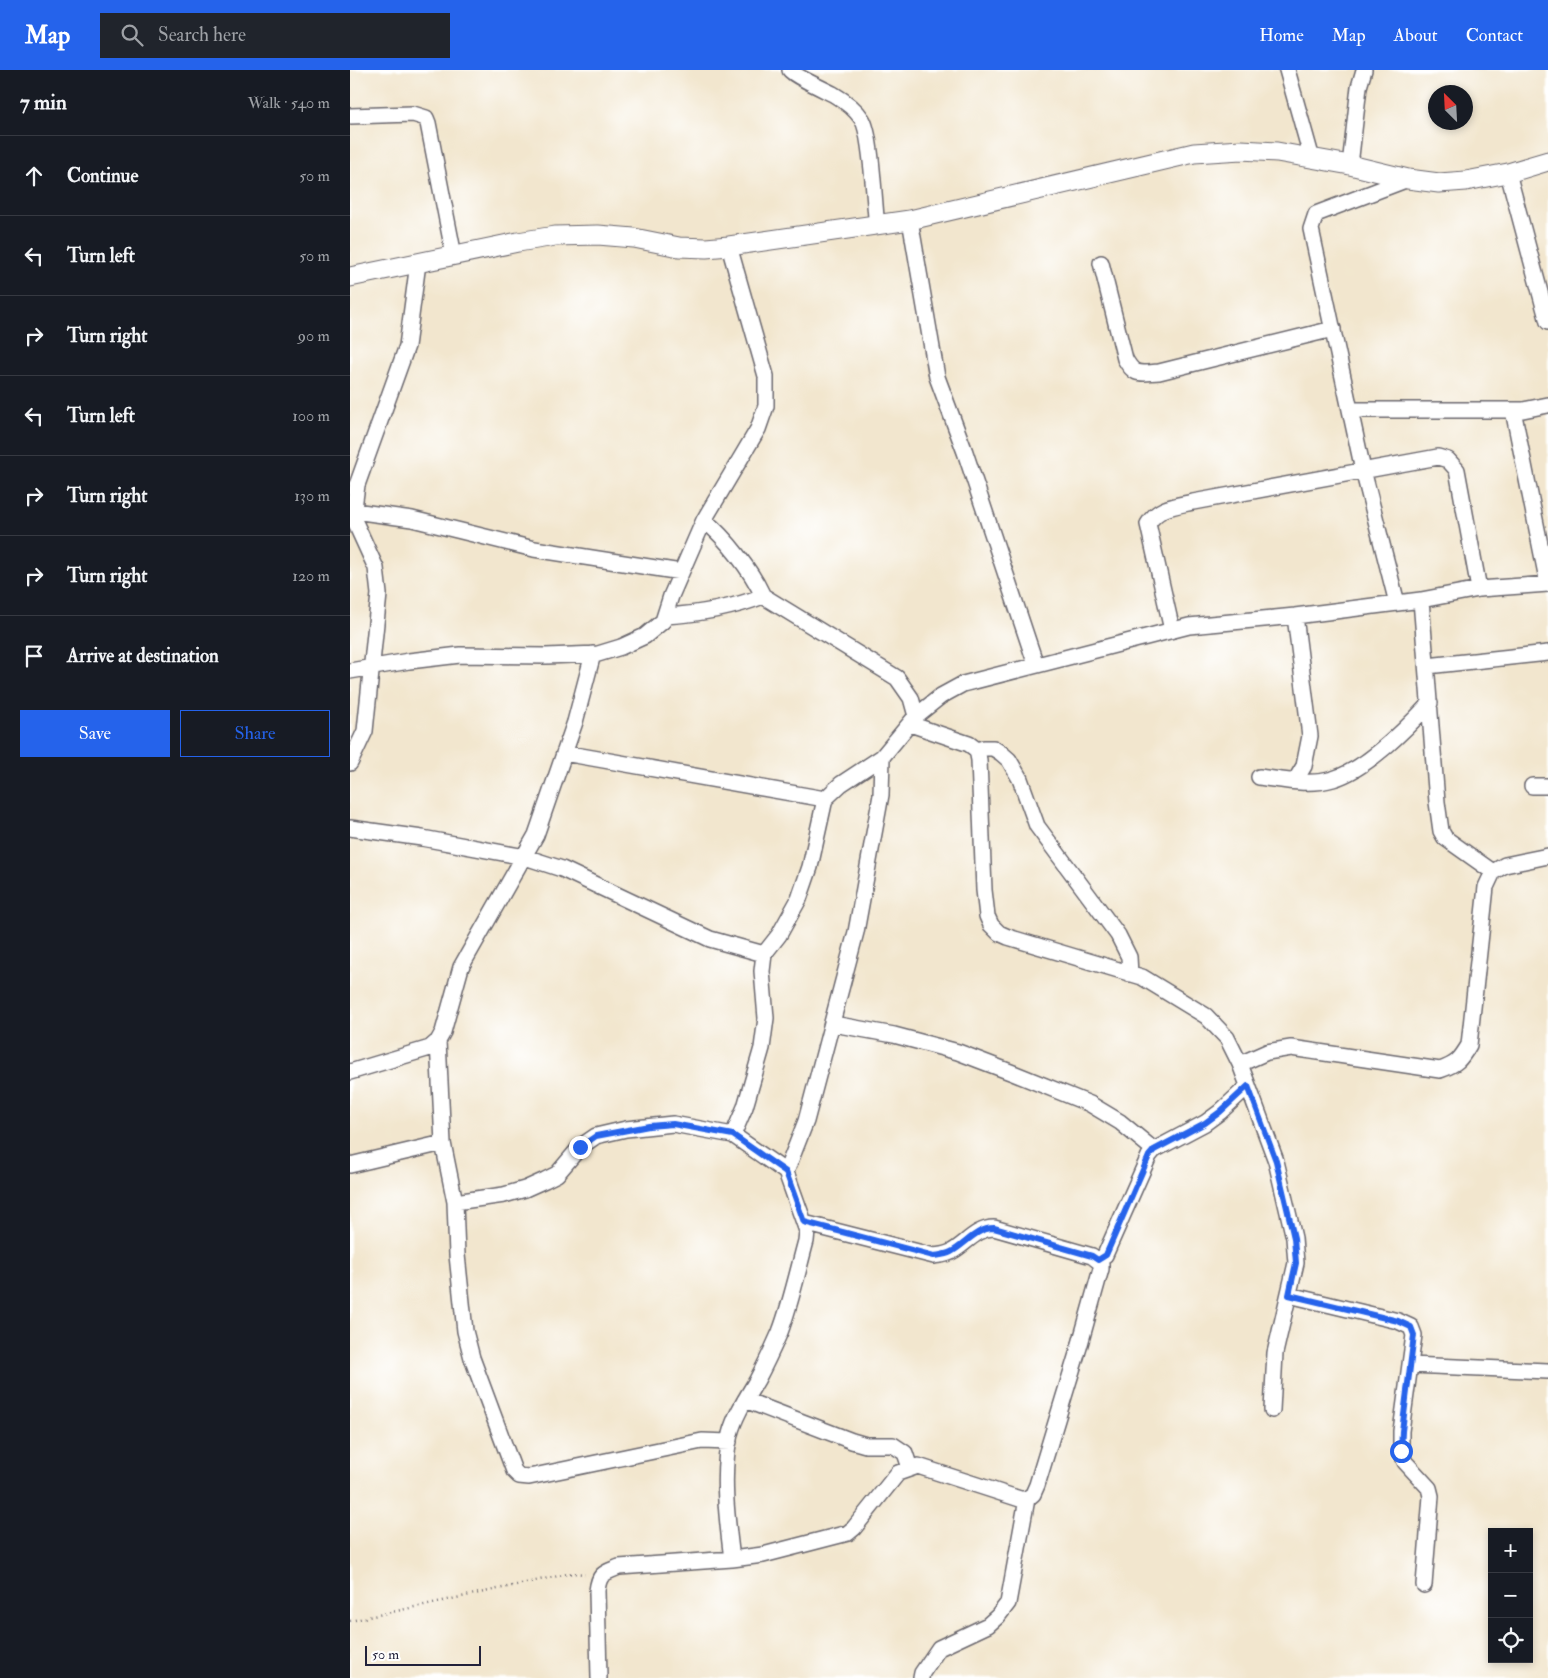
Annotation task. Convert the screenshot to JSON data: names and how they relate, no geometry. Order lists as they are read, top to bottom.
{
  "scale_bar": "50 m",
  "north": "top left",
  "page": {
    "header": "Map",
    "search": "Search here",
    "nav": [
      "Home",
      "Map",
      "About",
      "Contact"
    ],
    "heading": ["7 min", "Walk · 540 m"],
    "list": [
      ["Continue", "50 m"],
      ["Turn left", "50 m"],
      ["Turn right", "90 m"],
      ["Turn left", "100 m"],
      ["Turn right", "130 m"],
      ["Turn right", "120 m"],
      "Arrive at destination"
    ],
    "buttons": ["Save", "Share"],
    "map_buttons": ["+", "−"],
    "scale": "50 m"
  }
}
